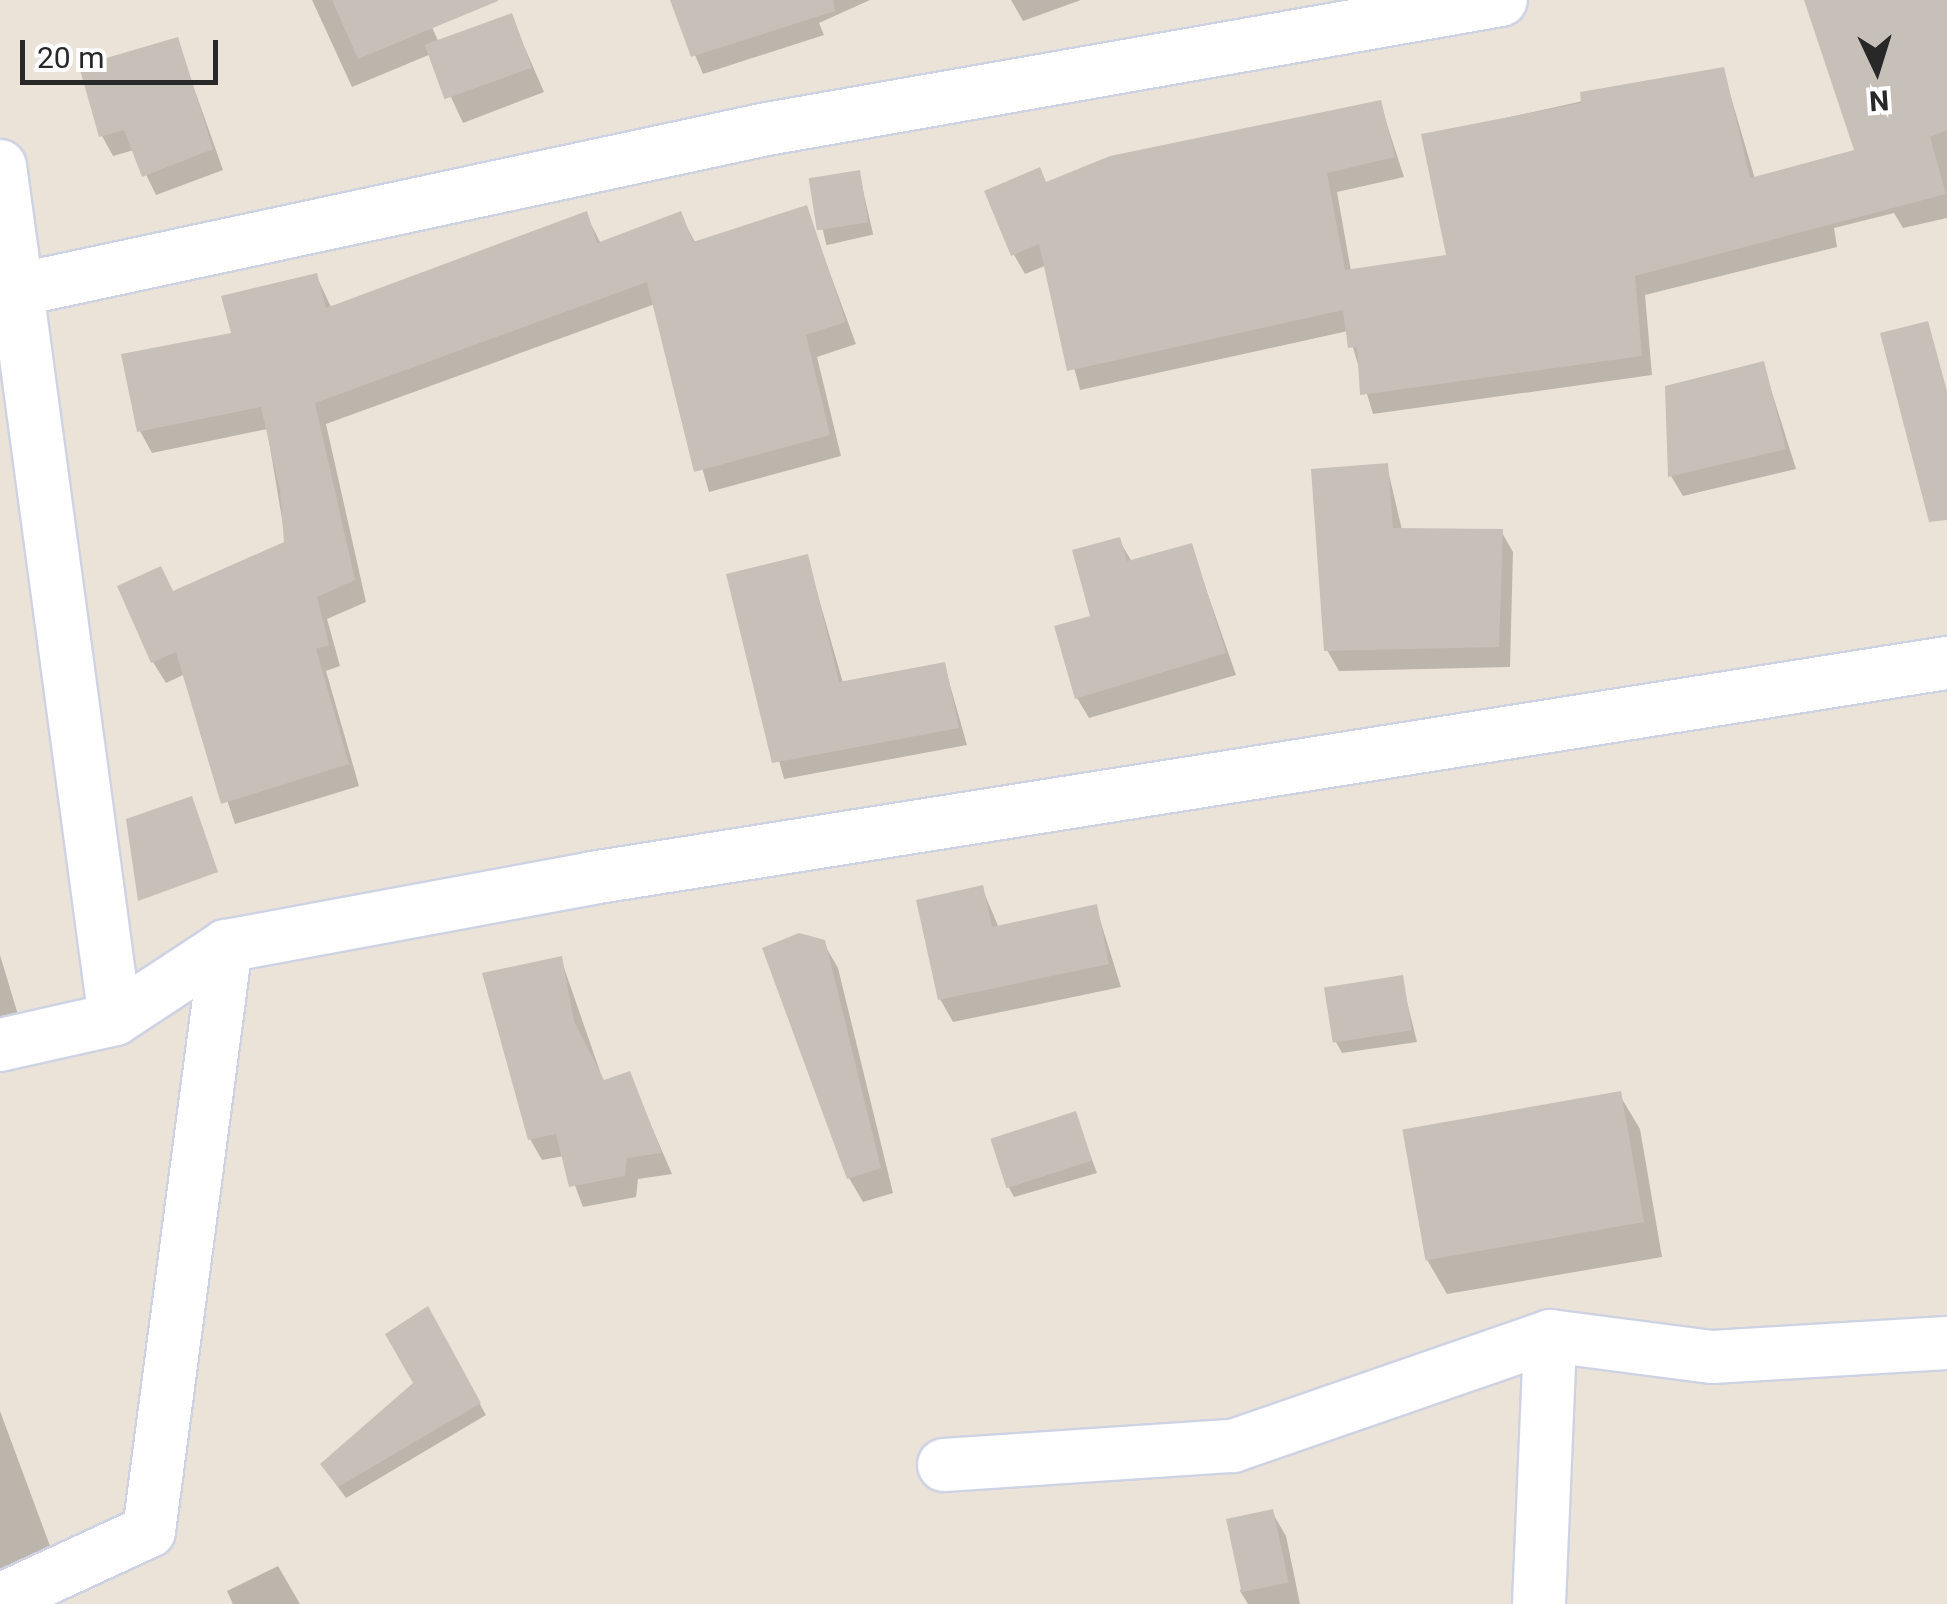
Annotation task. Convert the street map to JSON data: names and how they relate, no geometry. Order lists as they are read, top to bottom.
{
  "scale_bar": "20 m",
  "north": "bottom"
}
